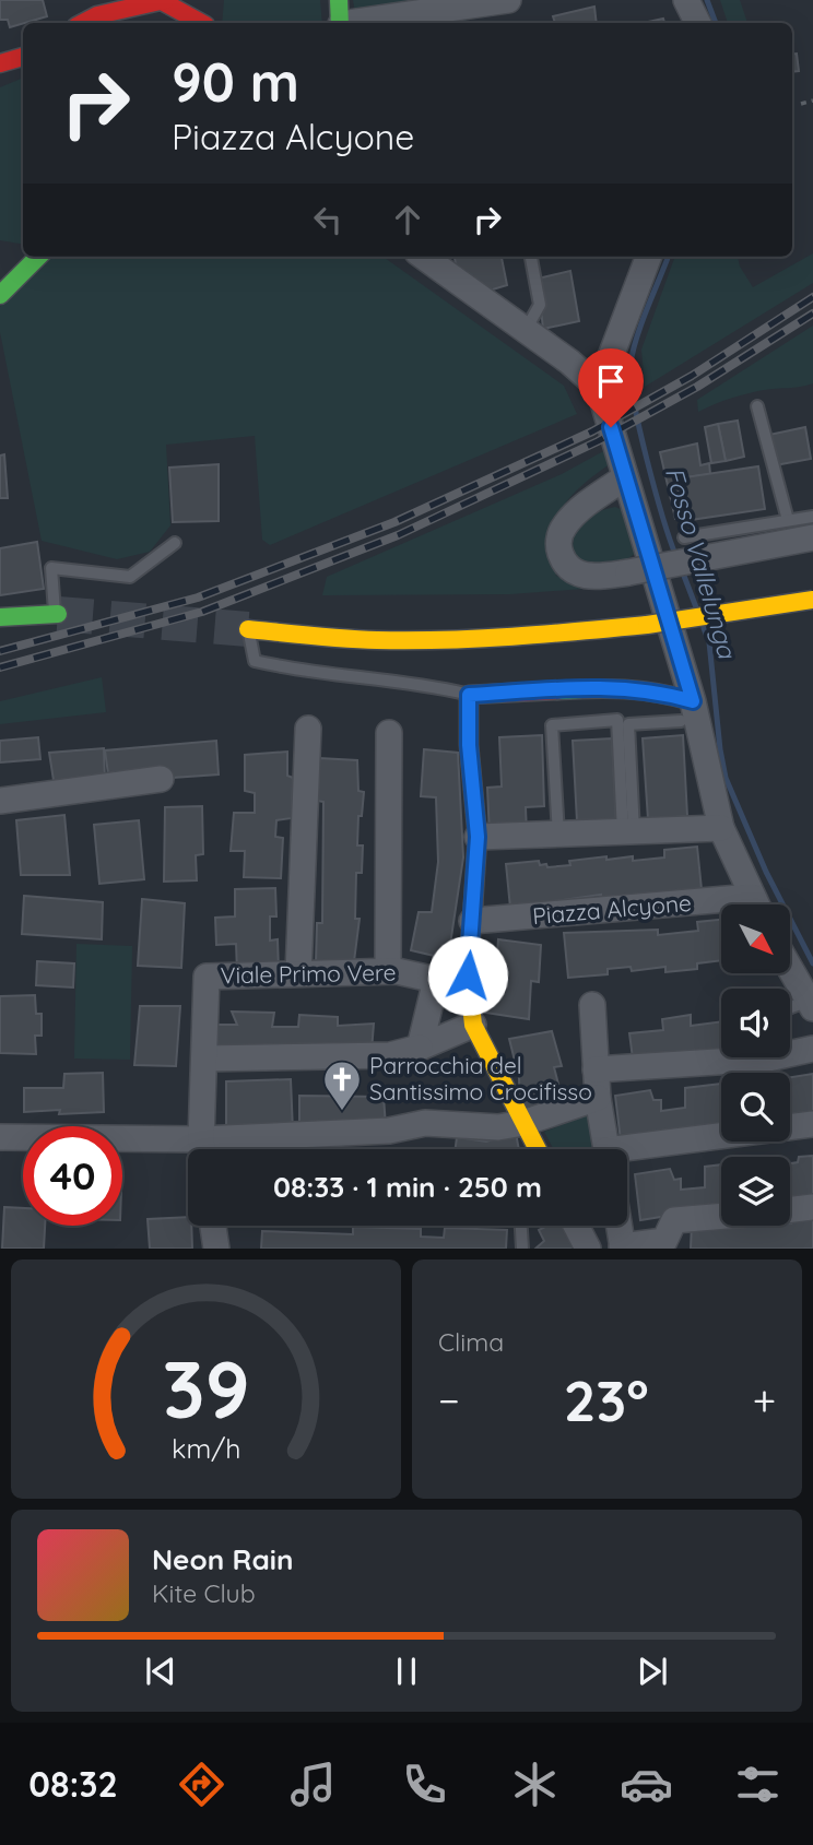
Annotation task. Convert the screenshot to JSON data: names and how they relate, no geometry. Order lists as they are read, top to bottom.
{
  "streets": {
    "street": ["Piazza Alcyone", "Viale Primo Vere"]
  },
  "water": ["Fosso Vallelunga"],
  "places": {
    "church": ["Parrocchia del Santissimo Crocifisso"]
  },
  "north": "bottom right",
  "page": {
    "turn": ["90 m", "Piazza Alcyone"],
    "limit": "40",
    "trip": "08:33 · 1 min · 250 m",
    "tile": "Clima",
    "heat": ["−", "23°", "+"],
    "song": ["Neon Rain", "Kite Club"],
    "tabs": "08:32",
    "gauge": ["39", "km/h"]
  }
}
